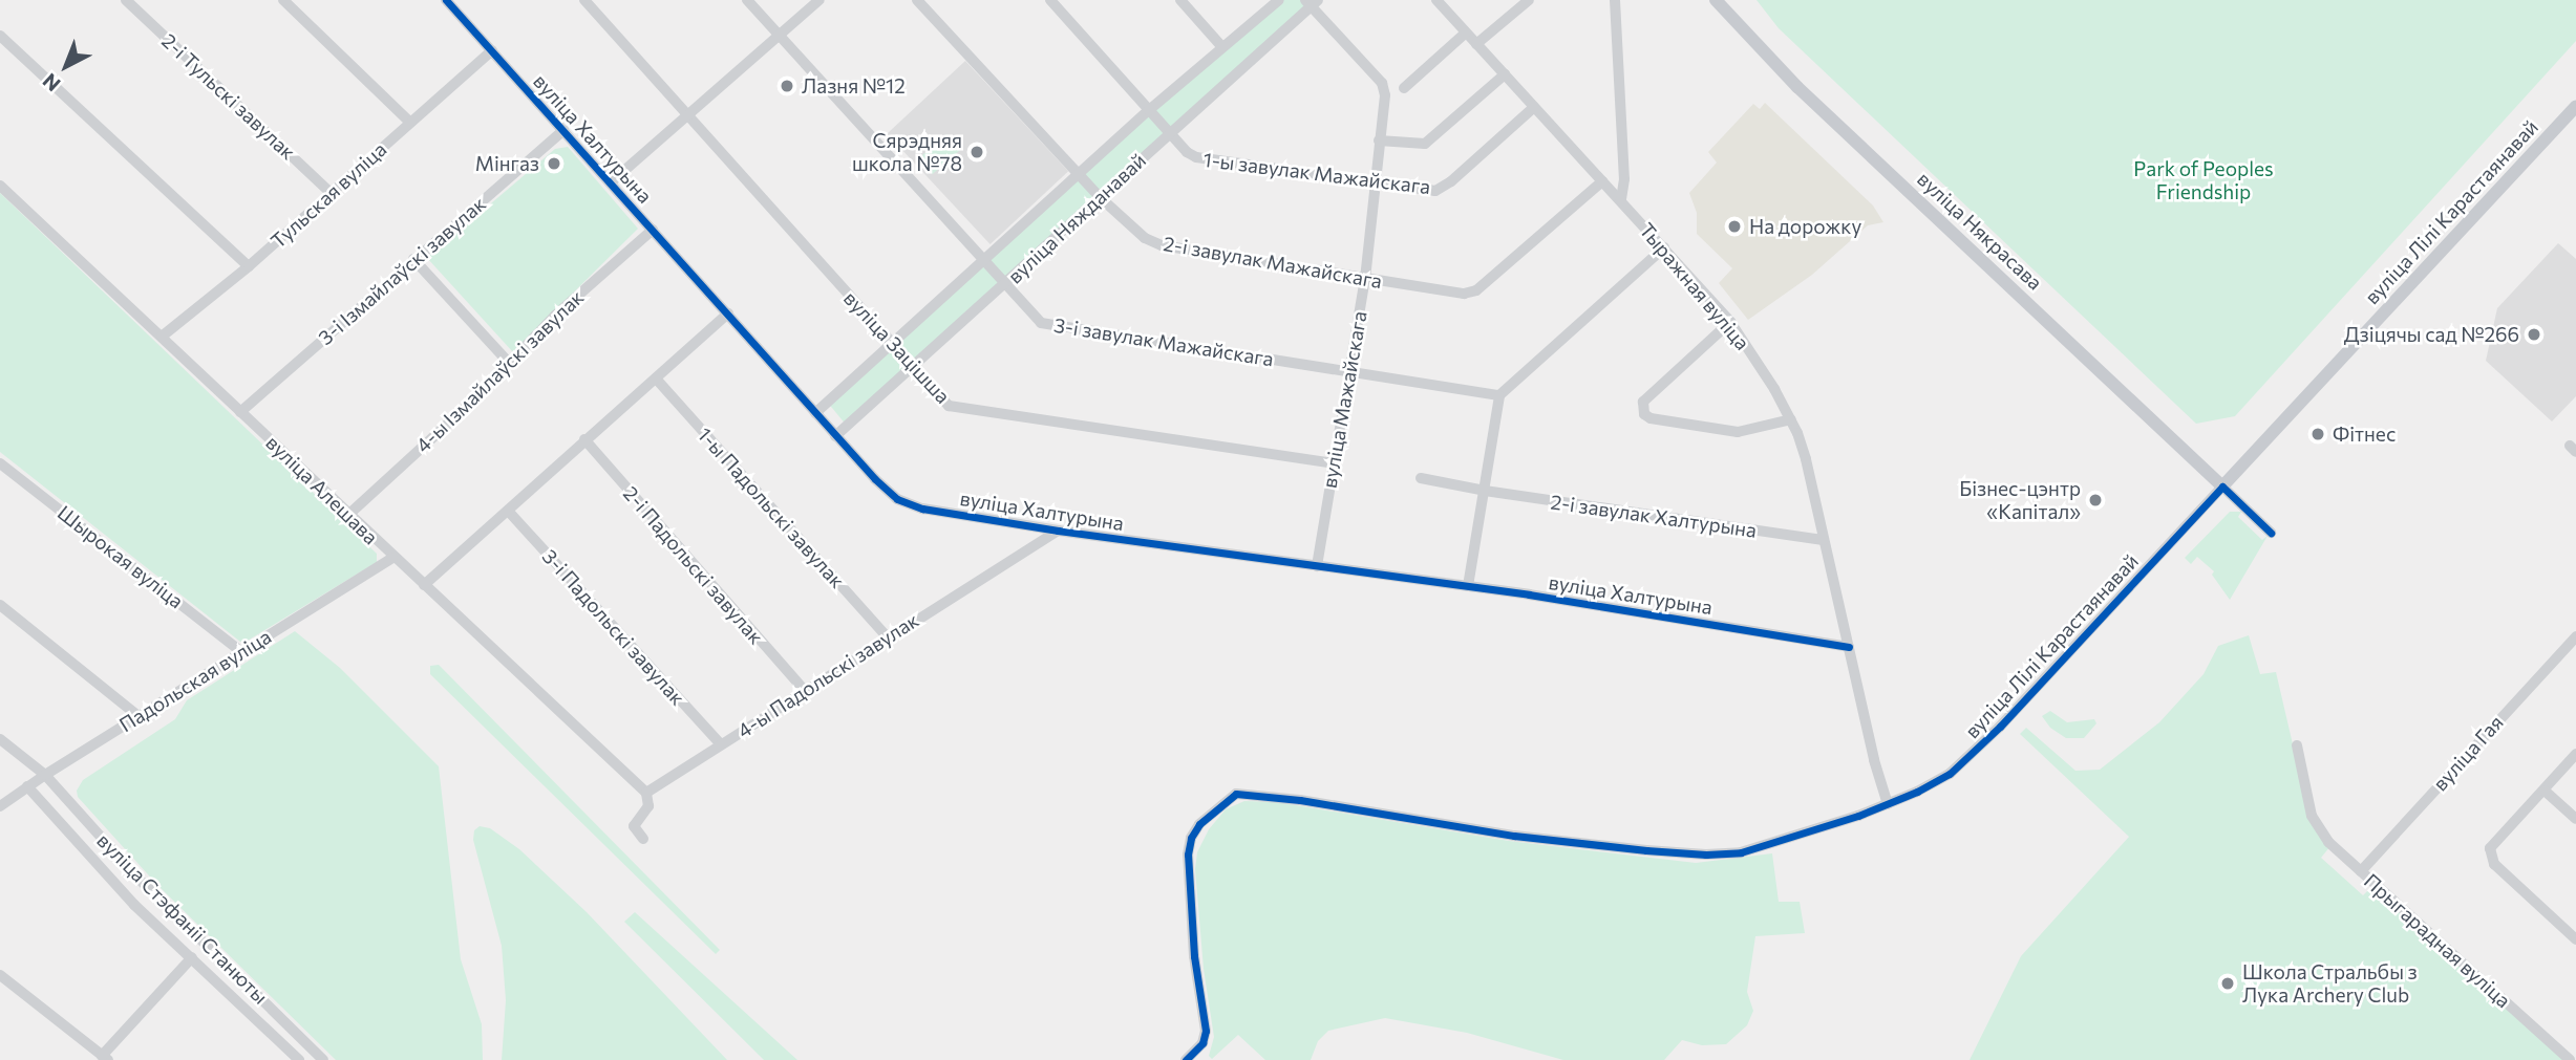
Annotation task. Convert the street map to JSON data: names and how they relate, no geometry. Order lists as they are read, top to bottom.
{
  "streets": {
    "main road": ["вуліца Лілі Карастаянавай", "вуліца Някрасава"],
    "street": [
      "2-і Тульскі завулак",
      "вуліца Халтурына",
      "1-ы завулак Мажайскага",
      "Тульская вуліца",
      "вуліца Няжданавай",
      "2-і завулак Мажайскага",
      "3-і Ізмайлаўскі завулак",
      "Тыражная вуліца",
      "3-і завулак Мажайскага",
      "вуліца Зацішша",
      "4-ы Ізмайлаўскі завулак",
      "вуліца Мажайскага",
      "вуліца Алешава",
      "1-ы Падольскі завулак",
      "2-і завулак Халтурына",
      "Шырокая вуліца",
      "2-і Падольскі завулак",
      "3-і Падольскі завулак",
      "4-ы Падольскі завулак",
      "Падольская вуліца",
      "вуліца Гая",
      "вуліца Стэфаніі Станюты",
      "Прыгарадная вуліца"
    ]
  },
  "crossings": [
    ["2-і Тульскі завулак", "Тульская вуліца"],
    ["вуліца Халтурына", "Тульская вуліца"],
    ["вуліца Халтурына", "вуліца Няжданавай"],
    ["вуліца Халтурына", "3-і Ізмайлаўскі завулак"],
    ["вуліца Халтурына", "Тыражная вуліца"],
    ["вуліца Халтурына", "4-ы Ізмайлаўскі завулак"],
    ["вуліца Халтурына", "вуліца Мажайскага"],
    ["вуліца Халтурына", "4-ы Падольскі завулак"],
    ["1-ы завулак Мажайскага", "вуліца Няжданавай"],
    ["1-ы завулак Мажайскага", "Тыражная вуліца"],
    ["1-ы завулак Мажайскага", "вуліца Мажайскага"],
    ["Тульская вуліца", "вуліца Алешава"],
    ["вуліца Лілі Карастаянавай", "вуліца Някрасава"],
    ["вуліца Лілі Карастаянавай", "Тыражная вуліца"],
    ["вуліца Няжданавай", "2-і завулак Мажайскага"],
    ["вуліца Няжданавай", "3-і завулак Мажайскага"],
    ["вуліца Няжданавай", "вуліца Зацішша"],
    ["вуліца Няжданавай", "вуліца Мажайскага"],
    ["2-і завулак Мажайскага", "Тыражная вуліца"],
    ["2-і завулак Мажайскага", "вуліца Мажайскага"],
    ["3-і Ізмайлаўскі завулак", "вуліца Алешава"],
    ["Тыражная вуліца", "2-і завулак Халтурына"],
    ["3-і завулак Мажайскага", "вуліца Мажайскага"],
    ["вуліца Зацішша", "вуліца Мажайскага"],
    ["4-ы Ізмайлаўскі завулак", "вуліца Алешава"],
    ["вуліца Алешава", "4-ы Падольскі завулак"],
    ["вуліца Алешава", "Падольская вуліца"],
    ["1-ы Падольскі завулак", "4-ы Падольскі завулак"],
    ["Шырокая вуліца", "Падольская вуліца"],
    ["2-і Падольскі завулак", "4-ы Падольскі завулак"],
    ["3-і Падольскі завулак", "4-ы Падольскі завулак"],
    ["Падольская вуліца", "вуліца Стэфаніі Станюты"],
    ["вуліца Гая", "Прыгарадная вуліца"]
  ],
  "parks": ["Park of Peoples Friendship"],
  "places": [
    "Лазня №12",
    "Сярэдняя школа №78",
    "Мінгаз",
    "На дорожку",
    "Дзіцячы сад №266",
    "Фітнес",
    "Бізнес-цэнтр «Капітал»",
    "Школа Стральбы з Лука Archery Club"
  ],
  "north": "bottom left"
}
